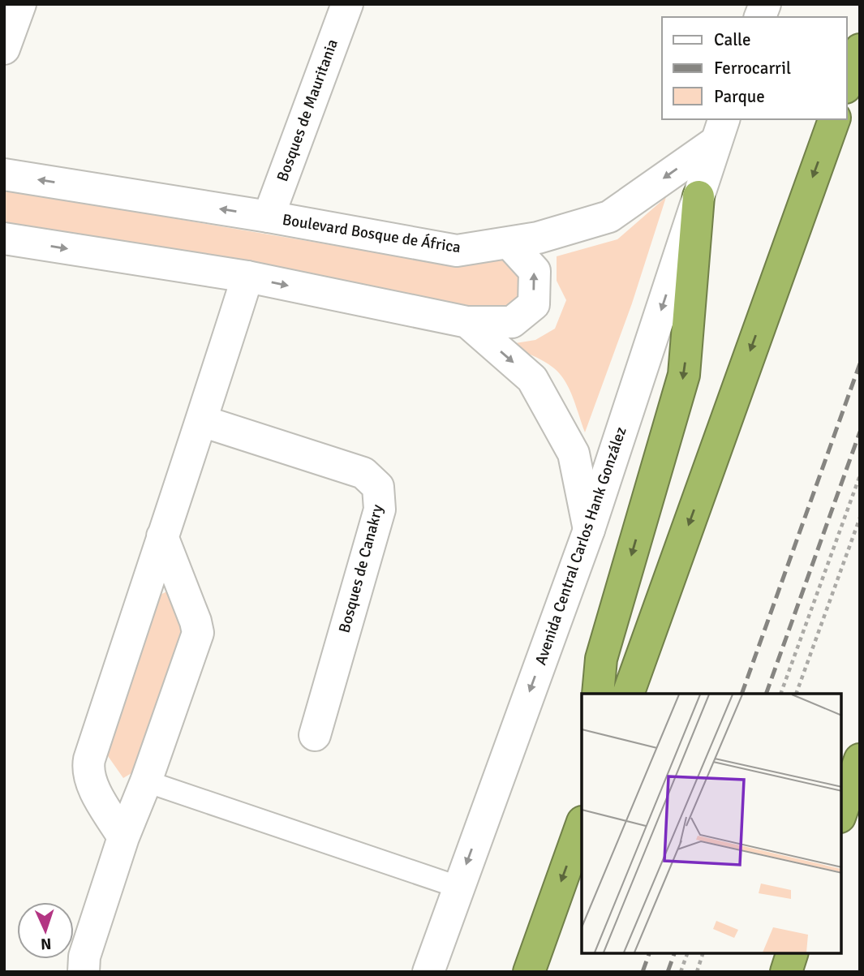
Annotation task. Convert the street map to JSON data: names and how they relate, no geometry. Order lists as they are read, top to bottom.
{
  "streets": {
    "street": [
      "Bosques de Mauritania",
      "Boulevard Bosque de África",
      "Avenida Central Carlos Hank González",
      "Bosques de Canakry"
    ]
  },
  "crossings": [
    ["Bosques de Mauritania", "Boulevard Bosque de África"],
    ["Boulevard Bosque de África", "Avenida Central Carlos Hank González"]
  ],
  "one_way": ["Avenida Central Carlos Hank González"],
  "legend": ["Calle", "Ferrocarril", "Parque"],
  "north": "bottom"
}
